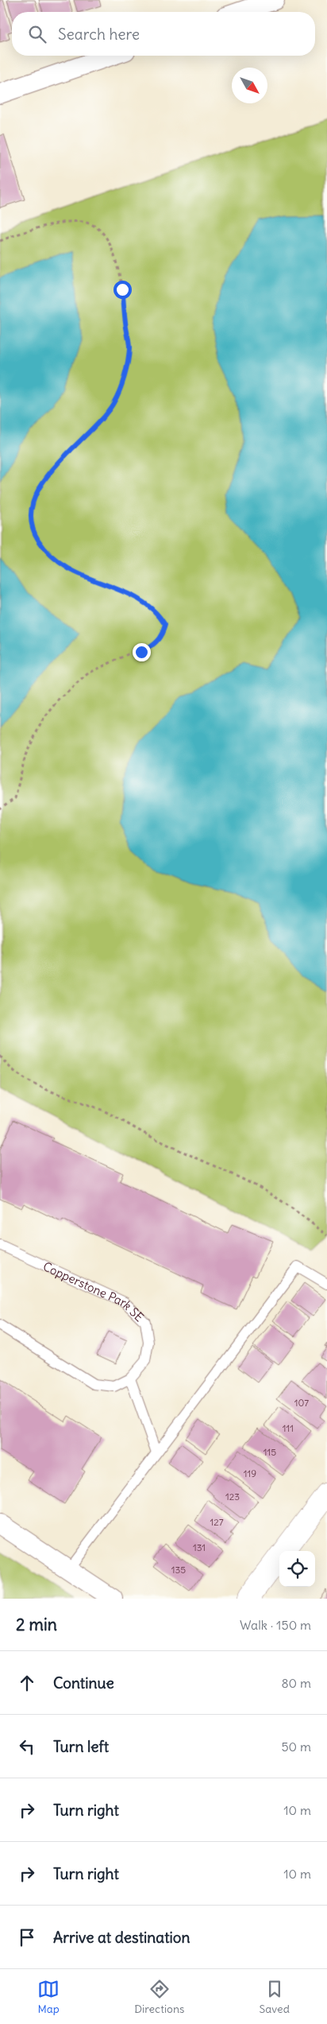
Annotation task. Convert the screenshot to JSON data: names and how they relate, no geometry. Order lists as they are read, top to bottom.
{
  "streets": {
    "lane": ["Copperstone Park SE"]
  },
  "house_numbers": [
    "107",
    "111",
    "115",
    "119",
    "123",
    "127",
    "131",
    "135"
  ],
  "north": "bottom right",
  "page": {
    "search": "Search here",
    "heading": ["2 min", "Walk · 150 m"],
    "list": [
      ["Continue", "80 m"],
      ["Turn left", "50 m"],
      ["Turn right", "10 m"],
      ["Turn right", "10 m"],
      "Arrive at destination"
    ],
    "nav": ["Map", "Directions", "Saved"]
  }
}
